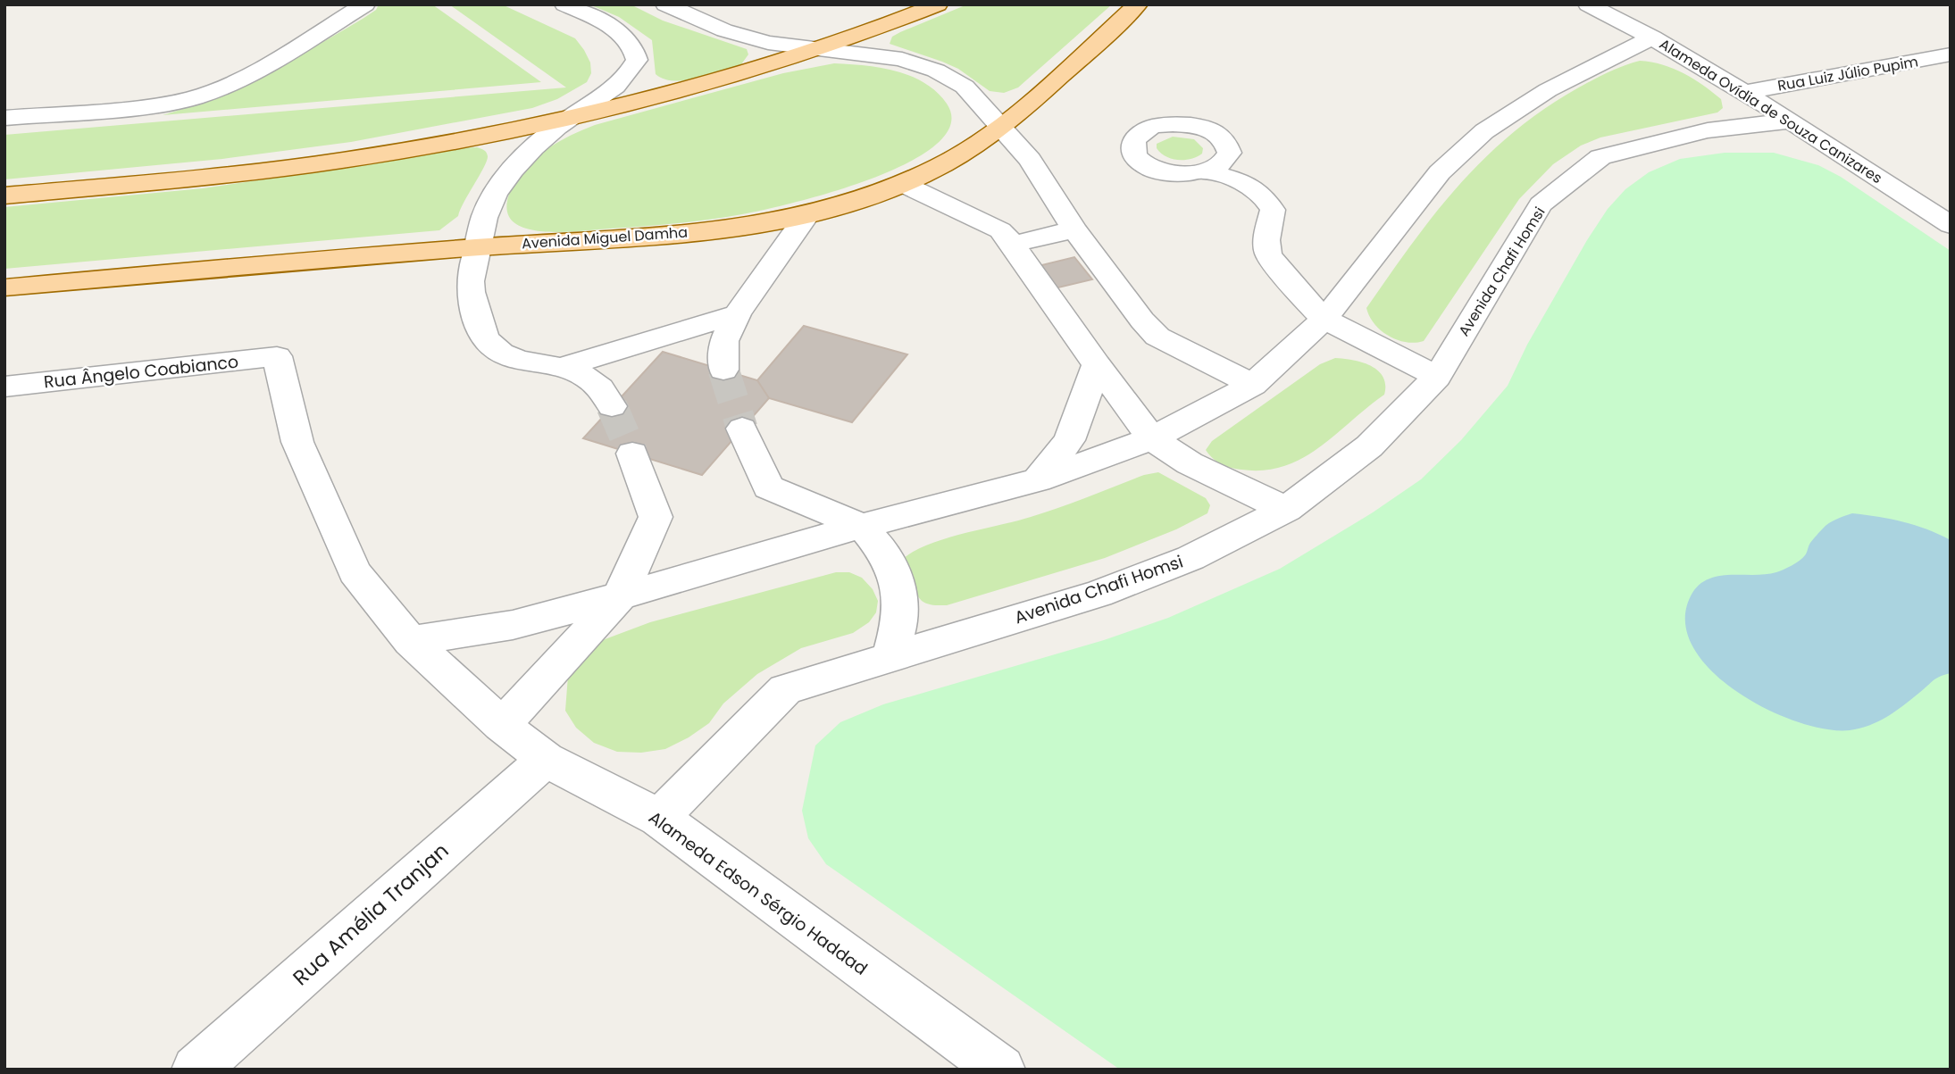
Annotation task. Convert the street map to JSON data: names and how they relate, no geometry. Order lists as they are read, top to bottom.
{
  "streets": {
    "main road": ["Avenida Miguel Damha"],
    "street": [
      "Rua Luiz Júlio Pupim",
      "Alameda Ovídia de Souza Canizares",
      "Avenida Chafi Homsi",
      "Rua Ângelo Coabianco",
      "Alameda Edson Sérgio Haddad",
      "Rua Amélia Tranjan"
    ]
  },
  "crossings": [
    ["Rua Luiz Júlio Pupim", "Alameda Ovídia de Souza Canizares"],
    ["Alameda Ovídia de Souza Canizares", "Avenida Chafi Homsi"],
    ["Avenida Chafi Homsi", "Alameda Edson Sérgio Haddad"],
    ["Rua Ângelo Coabianco", "Alameda Edson Sérgio Haddad"],
    ["Alameda Edson Sérgio Haddad", "Rua Amélia Tranjan"]
  ]
}
